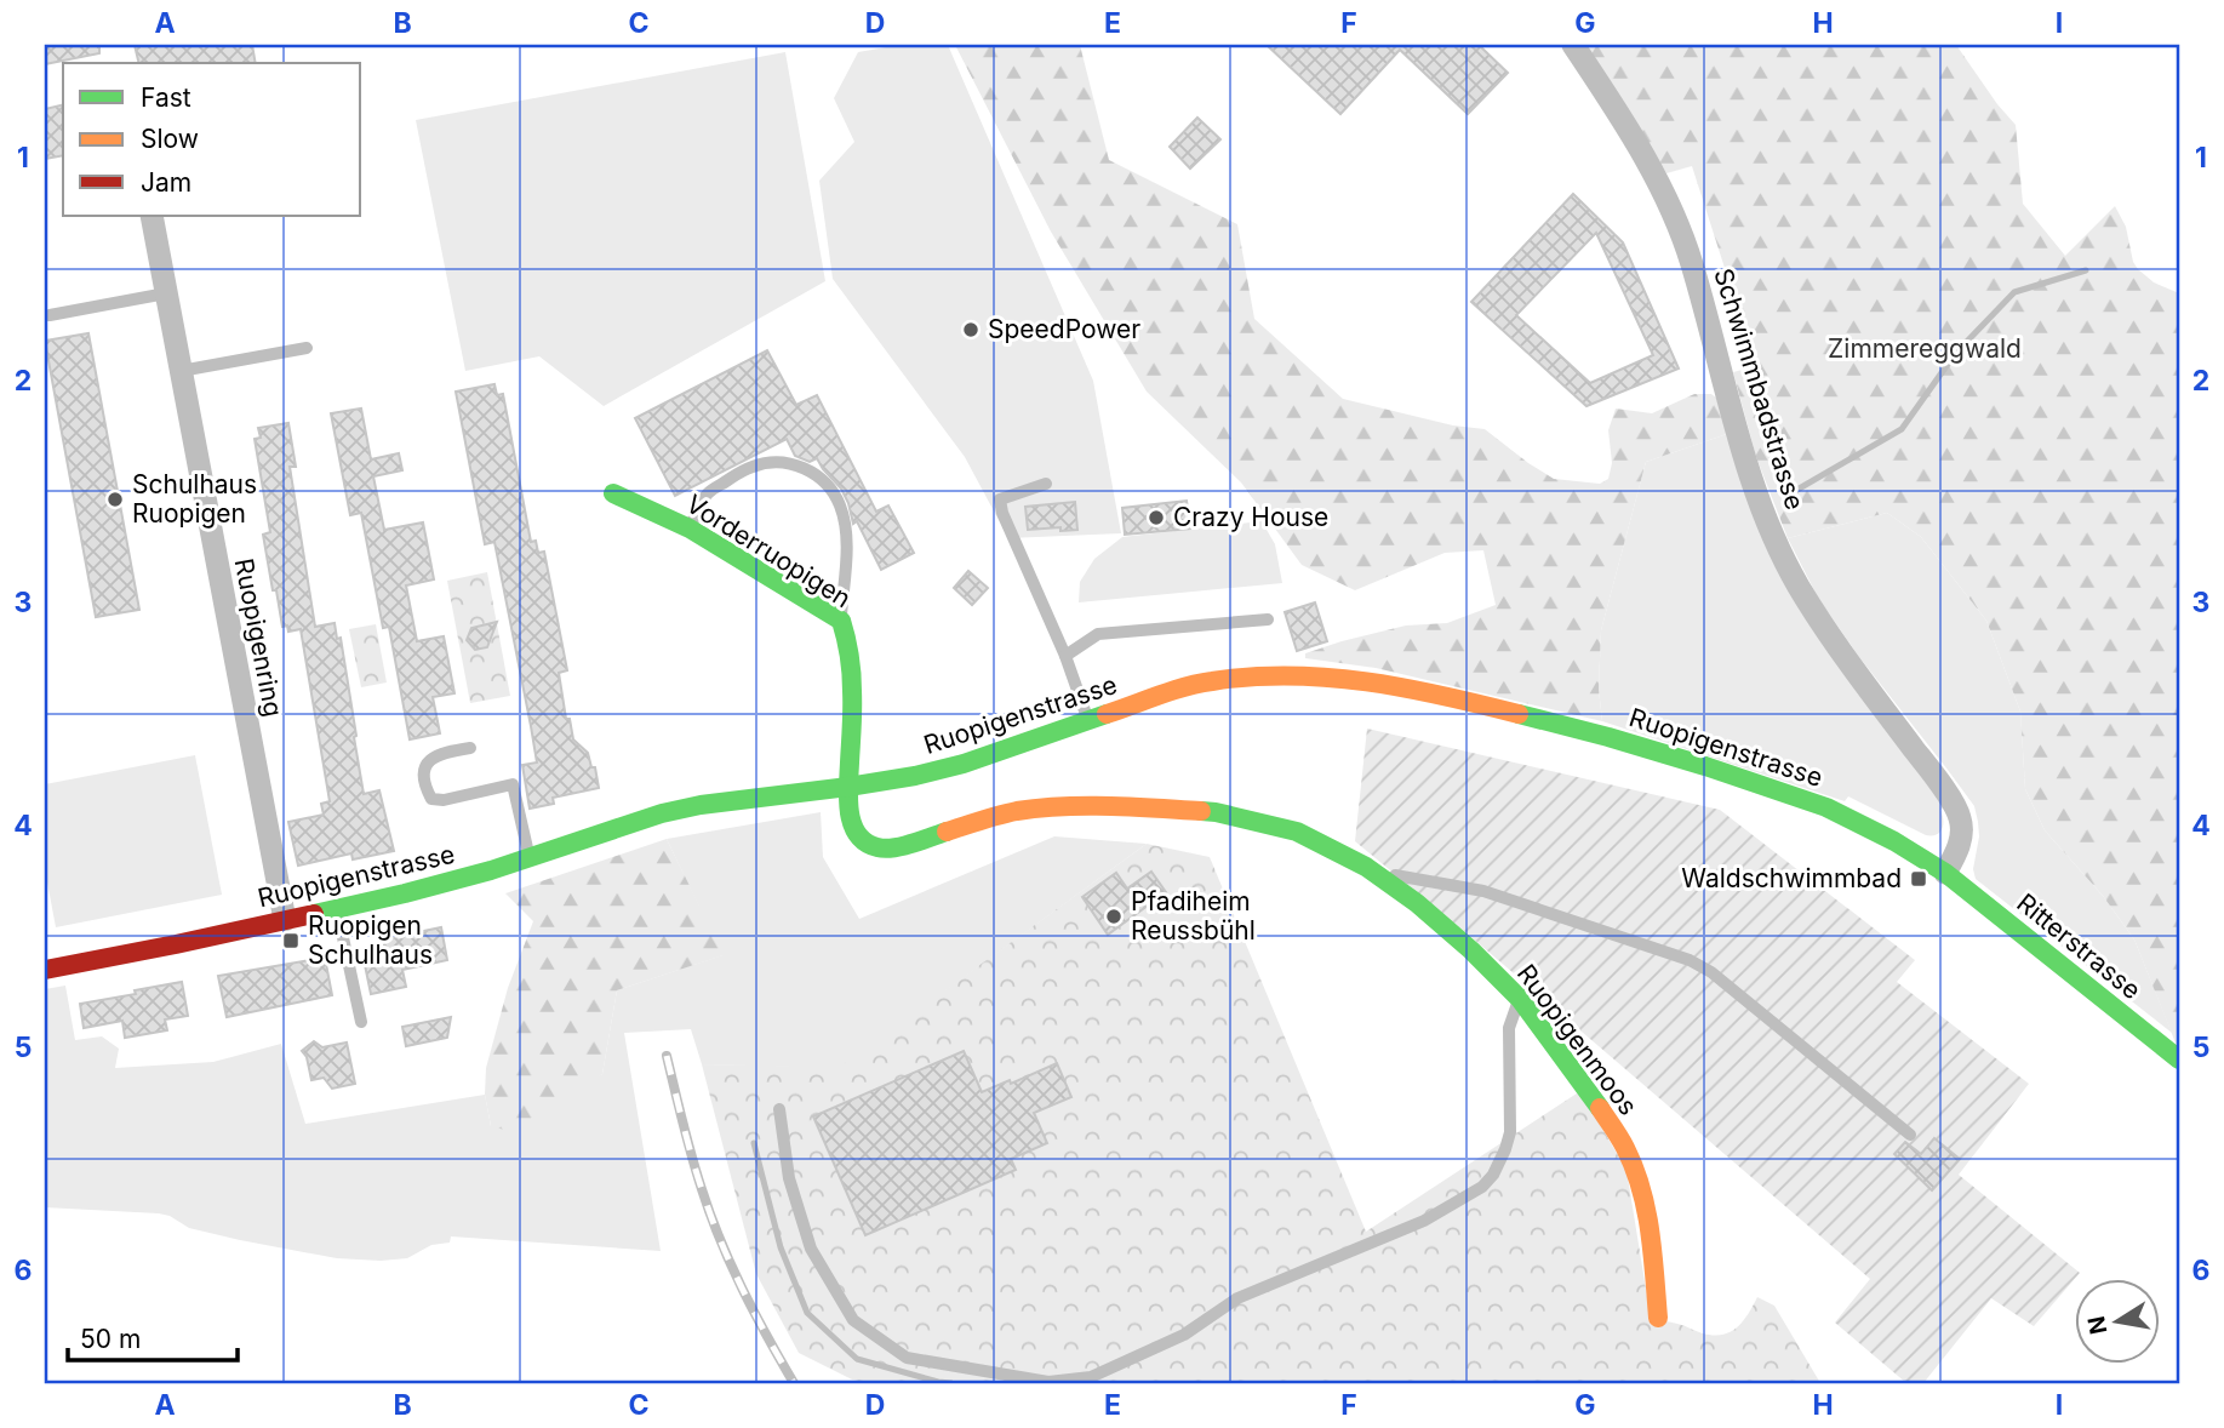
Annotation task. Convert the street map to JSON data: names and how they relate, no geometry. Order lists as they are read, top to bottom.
{
  "streets": {
    "street": [
      "Schwimmbadstrasse",
      "Vorderruopigen",
      "Ruopigenring",
      "Ruopigenstrasse",
      "Ritterstrasse",
      "Ruopigenmoos"
    ]
  },
  "crossings": [
    ["Schwimmbadstrasse", "Ruopigenstrasse"],
    ["Schwimmbadstrasse", "Ritterstrasse"],
    ["Vorderruopigen", "Ruopigenstrasse"],
    ["Vorderruopigen", "Ruopigenmoos"],
    ["Ruopigenring", "Ruopigenstrasse"],
    ["Ruopigenstrasse", "Ritterstrasse"],
    ["Ruopigenstrasse", "Ruopigenmoos"]
  ],
  "parks": ["Zimmereggwald"],
  "places": {
    "other": [
      "SpeedPower",
      "Schulhaus Ruopigen",
      "Crazy House",
      "Pfadiheim Reussbühl"
    ],
    "transit": ["Waldschwimmbad", "Ruopigen Schulhaus"]
  },
  "legend": ["Fast", "Slow", "Jam"],
  "scale_bar": "50 m",
  "north": "left",
  "grid": {
    "columns": [
      "A",
      "B",
      "C",
      "D",
      "E",
      "F",
      "G",
      "H",
      "I"
    ],
    "rows": [
      "1",
      "2",
      "3",
      "4",
      "5",
      "6"
    ]
  }
}
